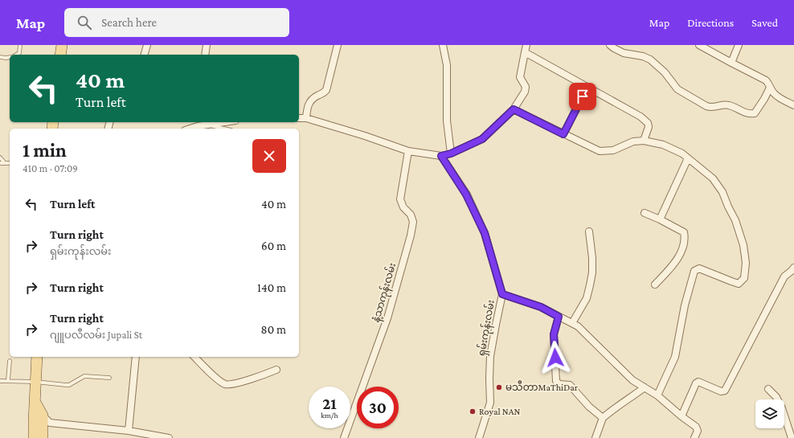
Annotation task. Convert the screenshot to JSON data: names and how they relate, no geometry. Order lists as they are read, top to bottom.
{
  "streets": {
    "street": ["နံ့သာကုန်းလမ်း", "ရှမ်းကုန်းလမ်း"]
  },
  "places": ["မသီတာMaThiDar", "Royal NAN"],
  "page": {
    "header": "Map",
    "search": "Search here",
    "nav": ["Map", "Directions", "Saved"],
    "turn": ["40 m", "Turn left"],
    "heading": ["1 min", "410 m · 07:09"],
    "list": [
      {
        "name": "Turn left",
        "value": "40 m"
      },
      {
        "name": "Turn right",
        "note": "ရှမ်းကုန်းလမ်း",
        "value": "60 m"
      },
      {
        "name": "Turn right",
        "value": "140 m"
      },
      {
        "name": "Turn right",
        "note": "ဂျူပလီလမ်း Jupali St",
        "value": "80 m"
      }
    ],
    "speed": "21 km/h",
    "limit": "30"
  }
}
